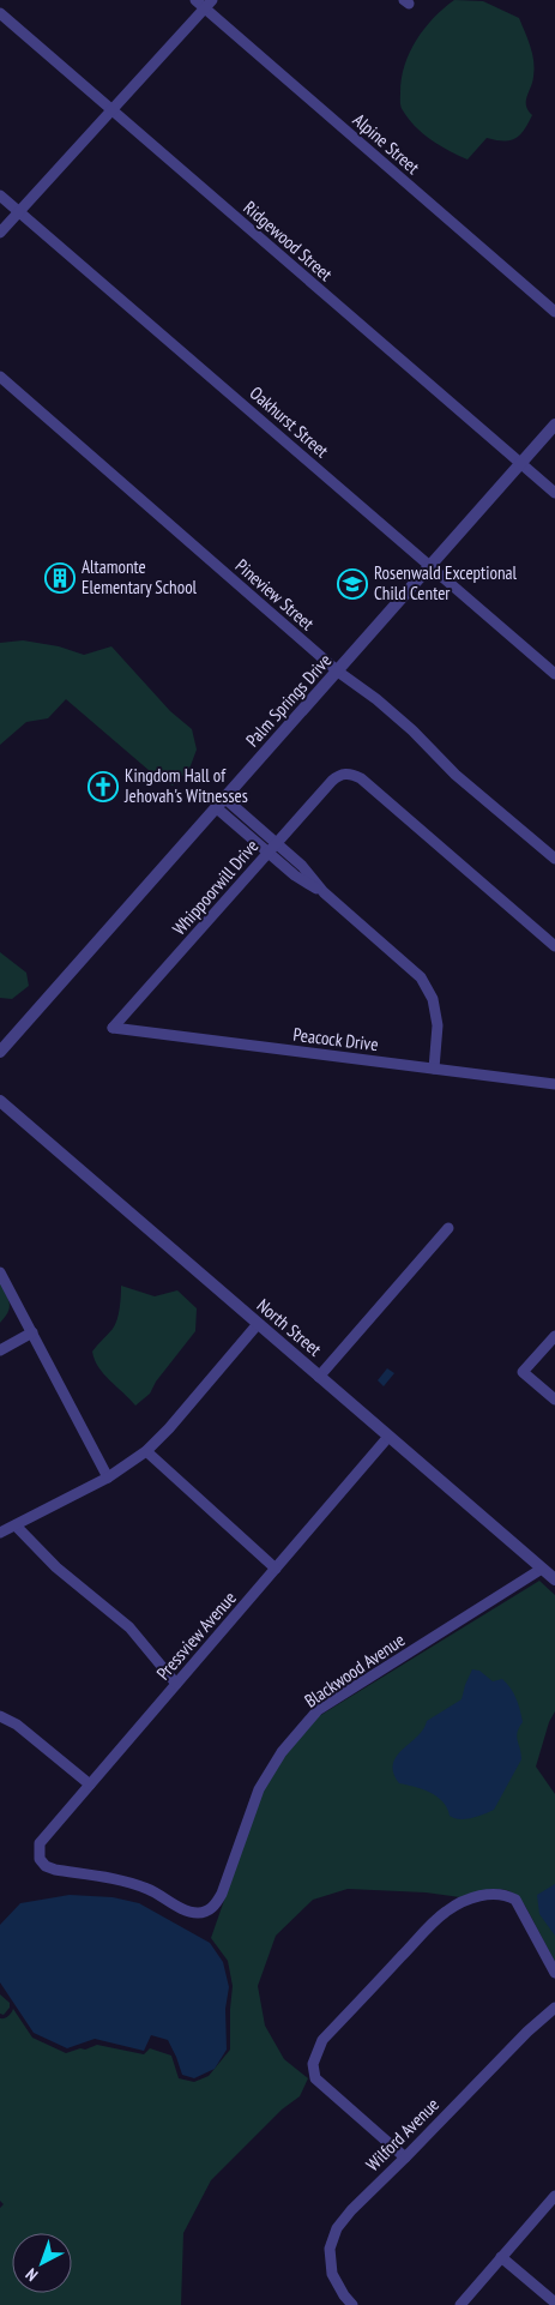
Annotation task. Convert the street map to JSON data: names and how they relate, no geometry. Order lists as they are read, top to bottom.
{
  "streets": {
    "street": [
      "Alpine Street",
      "Ridgewood Street",
      "Oakhurst Street",
      "Pineview Street",
      "Palm Springs Drive",
      "Whippoorwill Drive",
      "Peacock Drive",
      "North Street",
      "Pressview Avenue",
      "Blackwood Avenue",
      "Wilford Avenue"
    ]
  },
  "crossings": [
    ["Ridgewood Street", "Palm Springs Drive"],
    ["Oakhurst Street", "Palm Springs Drive"],
    ["Pineview Street", "Palm Springs Drive"],
    ["Whippoorwill Drive", "Peacock Drive"],
    ["North Street", "Pressview Avenue"],
    ["North Street", "Blackwood Avenue"],
    ["Pressview Avenue", "Blackwood Avenue"]
  ],
  "places": {
    "building": ["Altamonte Elementary School"],
    "school or university": ["Rosenwald Exceptional Child Center"],
    "church": ["Kingdom Hall of Jehovah's Witnesses"]
  },
  "north": "bottom left"
}
